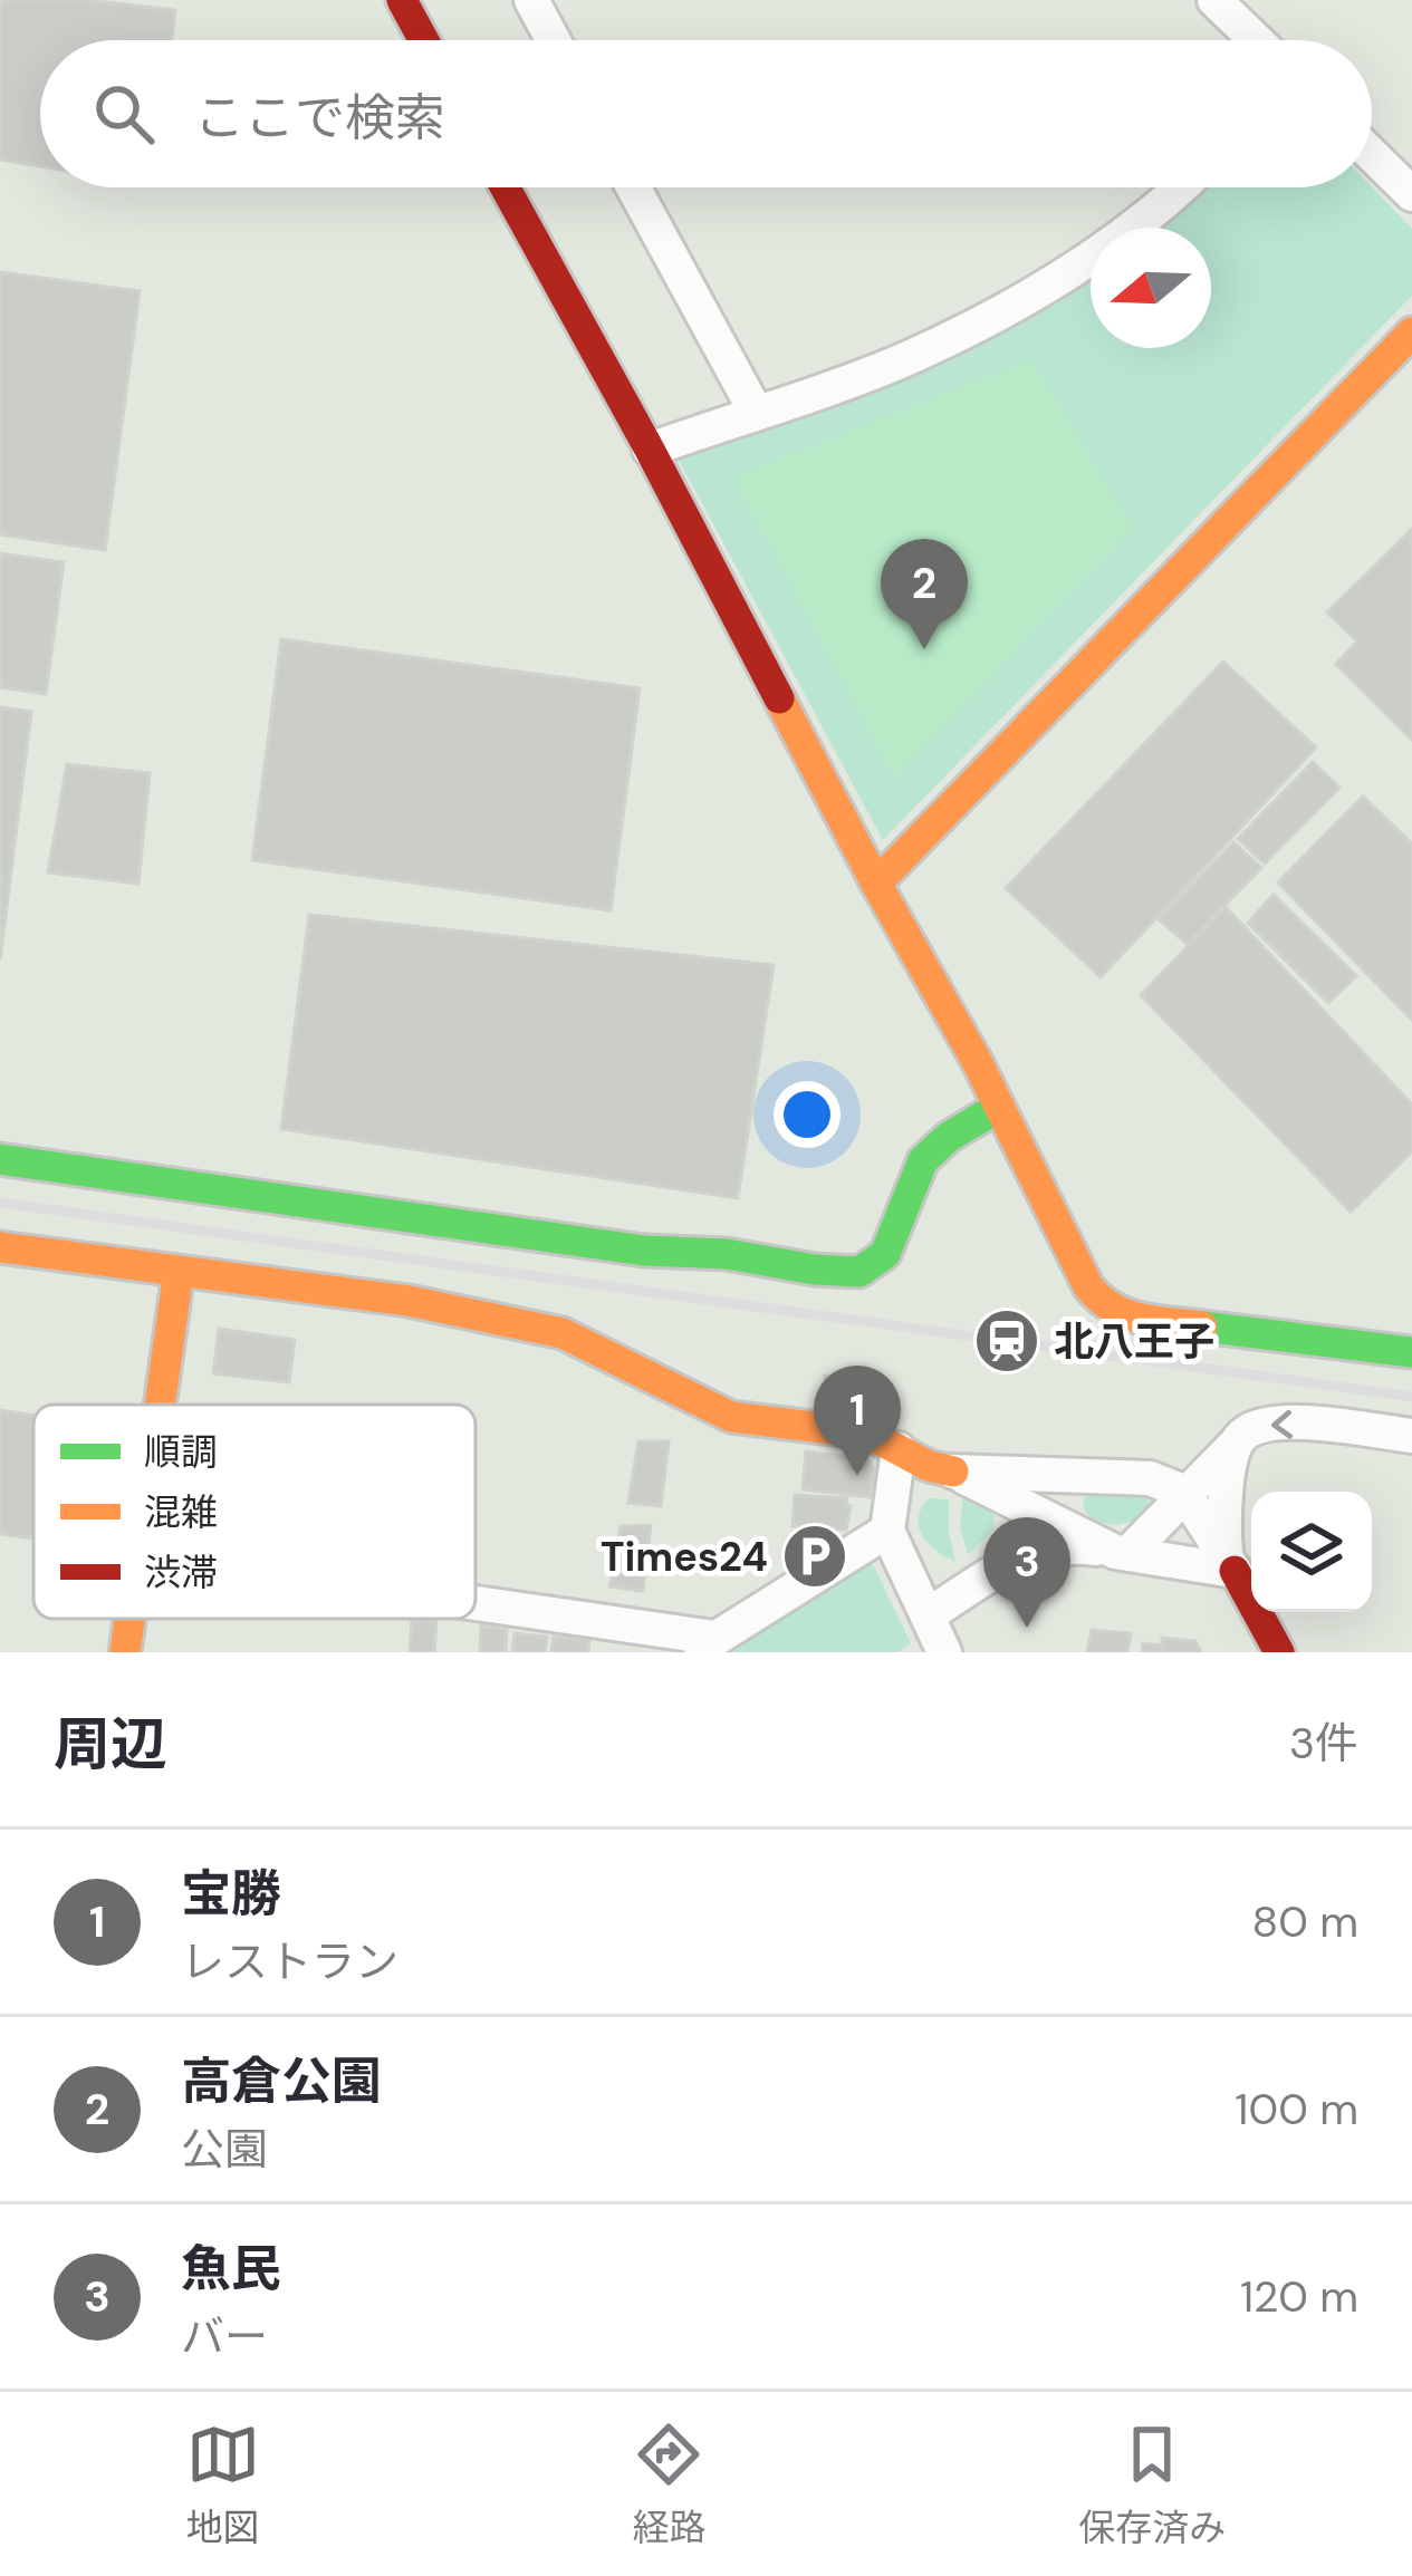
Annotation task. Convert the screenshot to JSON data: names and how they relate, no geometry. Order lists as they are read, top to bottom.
{
  "places": {
    "station": ["北八王子"],
    "parking": ["Times24"]
  },
  "legend": ["順調", "混雑", "渋滞"],
  "north": "left",
  "page": {
    "search": "ここで検索",
    "pins": ["2", "1", "3"],
    "heading": ["周辺", "3件"],
    "list": [
      {
        "mark": "1",
        "name": "宝勝",
        "note": "レストラン",
        "value": "80 m"
      },
      {
        "mark": "2",
        "name": "高倉公園",
        "note": "公園",
        "value": "100 m"
      },
      {
        "mark": "3",
        "name": "魚民",
        "note": "バー",
        "value": "120 m"
      }
    ],
    "nav": ["地図", "経路", "保存済み"]
  }
}
